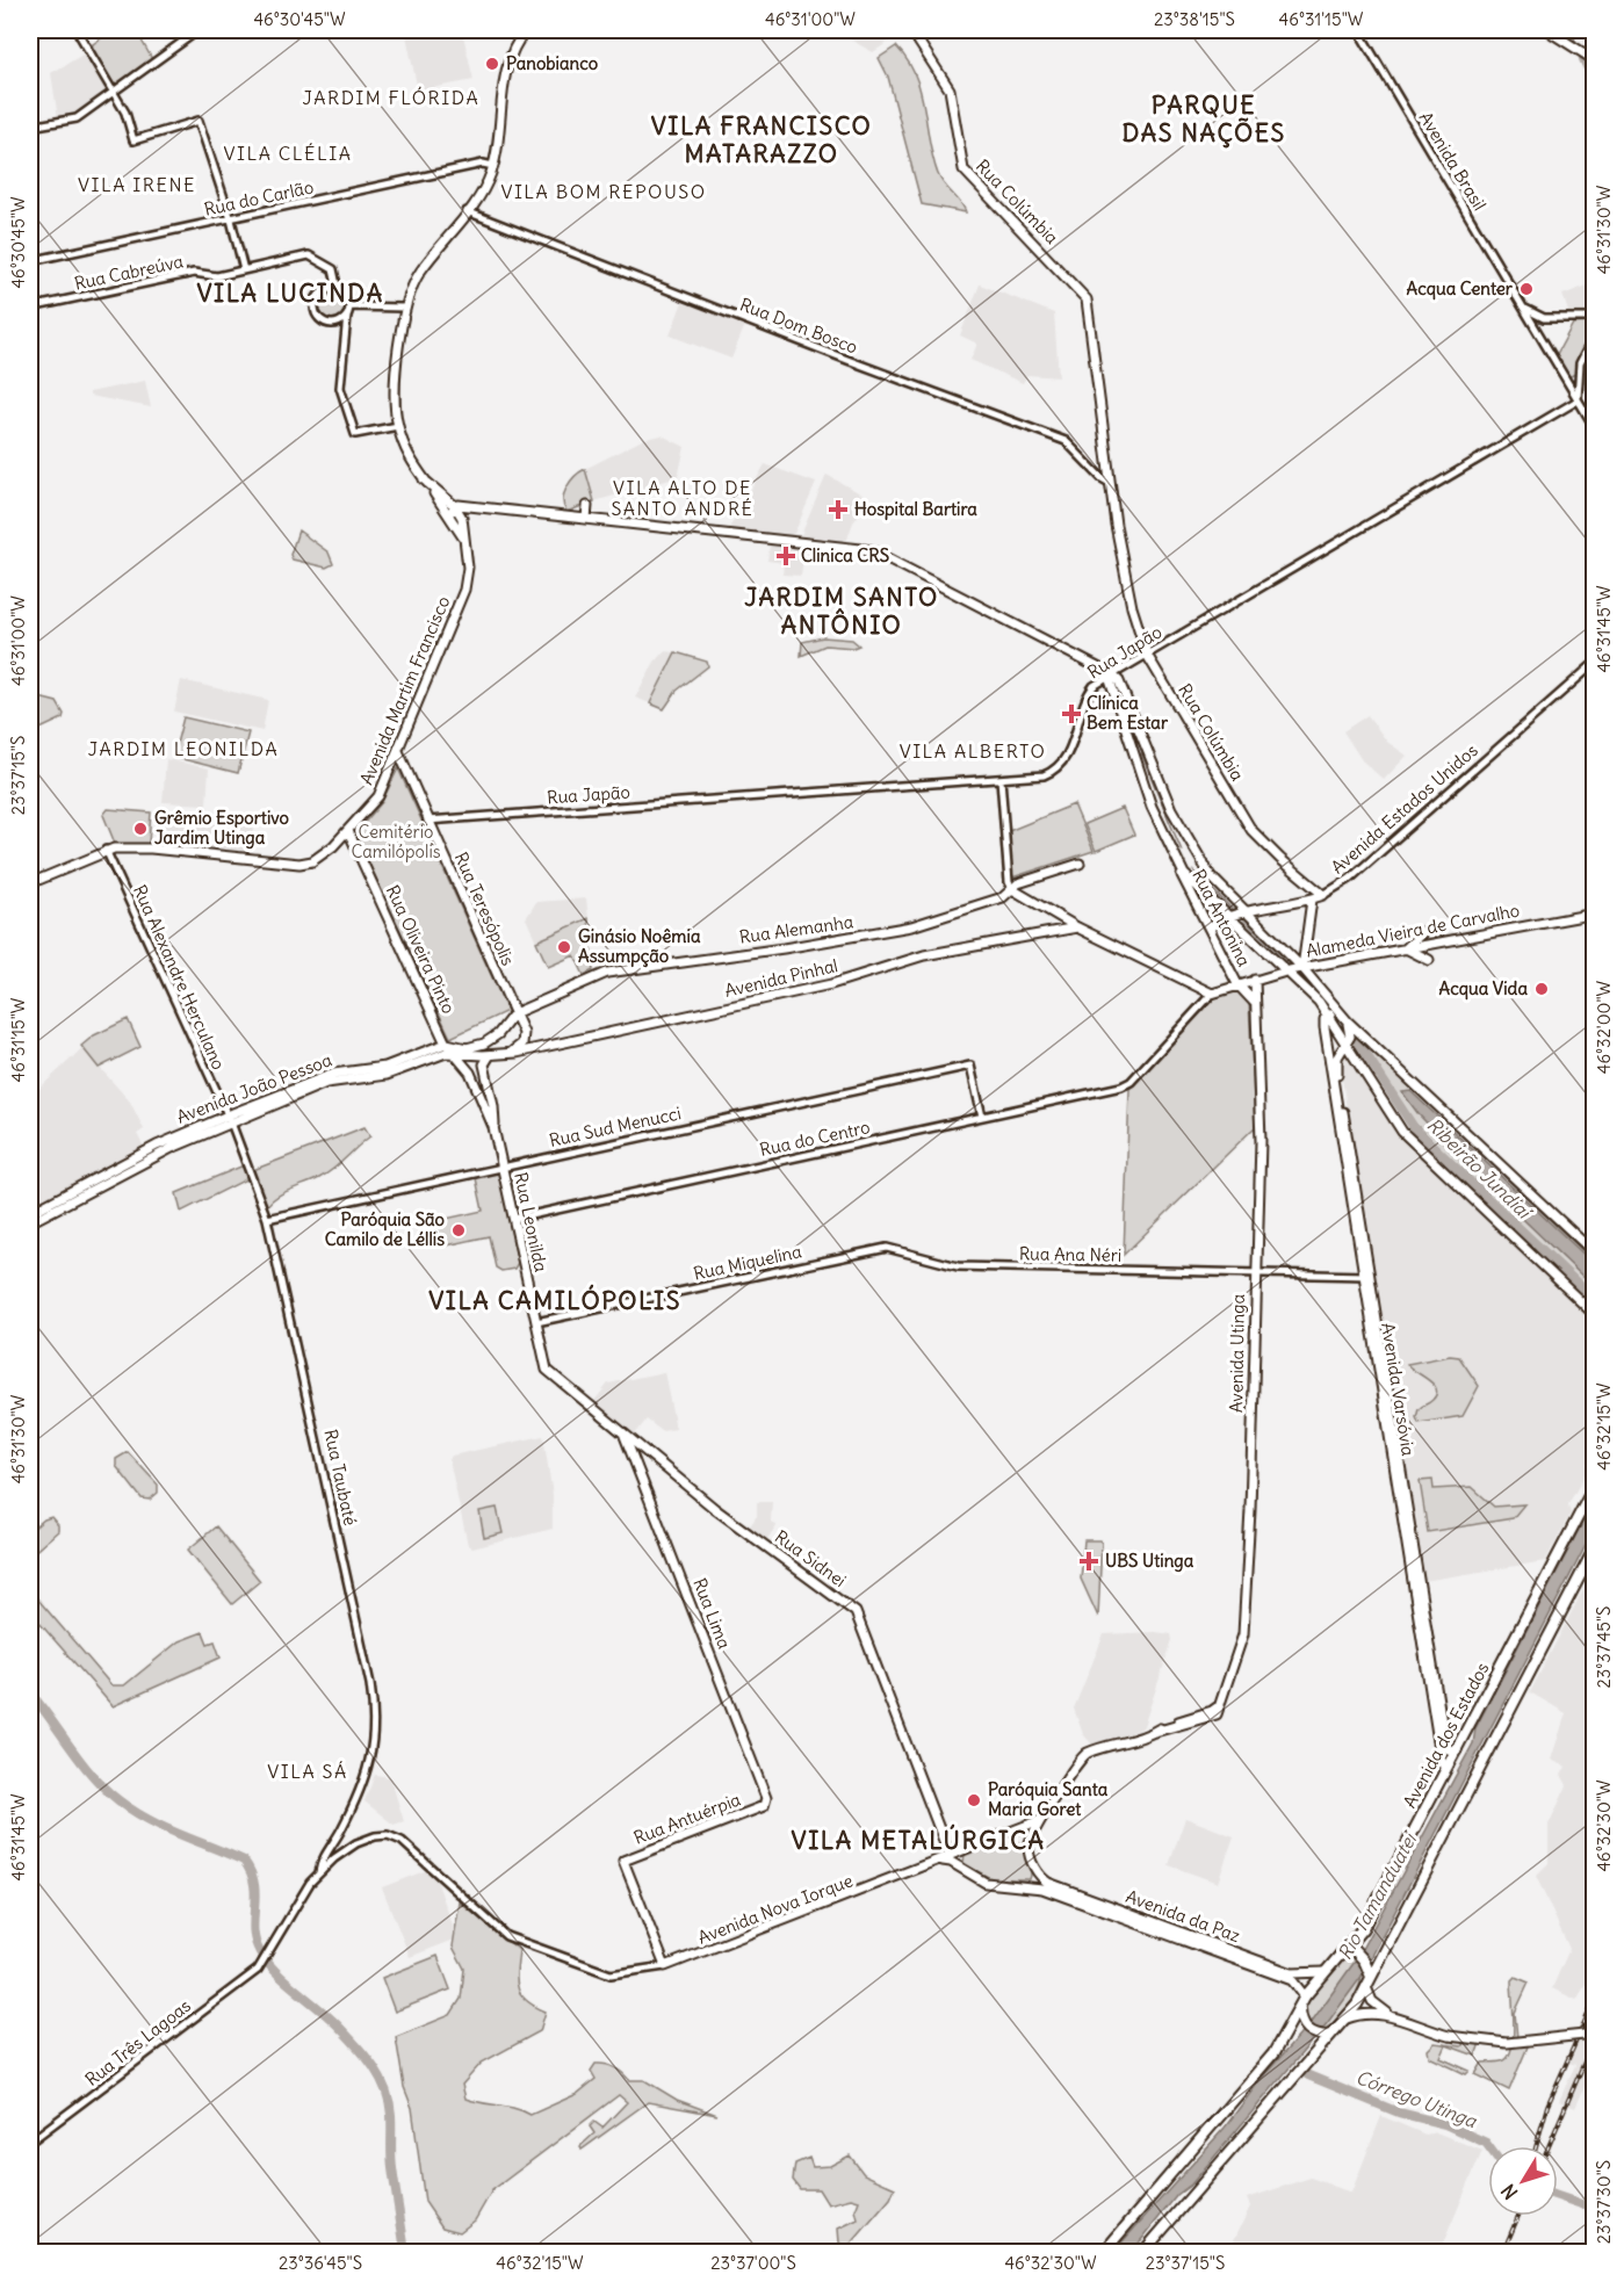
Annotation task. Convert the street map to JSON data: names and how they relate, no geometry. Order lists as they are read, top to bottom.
{
  "streets": {
    "highway": ["Avenida dos Estados"],
    "main road": [
      "Rua Colúmbia",
      "Avenida Martim Francisco",
      "Avenida Estados Unidos",
      "Rua Teresópolis",
      "Rua Antonina",
      "Rua Alemanha",
      "Alameda Vieira de Carvalho",
      "Rua Oliveira Pinto",
      "Avenida Pinhal",
      "Avenida João Pessoa",
      "Rua Leonilda",
      "Avenida Utinga",
      "Avenida Varsóvia",
      "Rua Sidnei",
      "Rua Lima",
      "Rua Antuérpia",
      "Avenida Nova Iorque",
      "Avenida da Paz"
    ],
    "street": [
      "Avenida Brasil",
      "Rua do Carlão",
      "Rua Cabreúva",
      "Rua Dom Bosco",
      "Rua Japão",
      "Rua Alexandre Herculano",
      "Rua Sud Menucci",
      "Rua do Centro",
      "Rua Ana Néri",
      "Rua Miquelina",
      "Rua Taubaté",
      "Rua Três Lagoas"
    ]
  },
  "crossings": [
    ["Avenida Brasil", "Rua Japão"],
    ["Rua Colúmbia", "Rua Dom Bosco"],
    ["Rua Colúmbia", "Rua Japão"],
    ["Rua Colúmbia", "Avenida Estados Unidos"],
    ["Rua Japão", "Rua Teresópolis"],
    ["Rua Japão", "Rua Antonina"],
    ["Avenida Martim Francisco", "Rua Teresópolis"],
    ["Avenida Martim Francisco", "Rua Oliveira Pinto"],
    ["Avenida Martim Francisco", "Rua Alexandre Herculano"],
    ["Avenida Estados Unidos", "Rua Antonina"],
    ["Rua Teresópolis", "Rua Alemanha"],
    ["Rua Antonina", "Alameda Vieira de Carvalho"],
    ["Alameda Vieira de Carvalho", "Rua do Centro"],
    ["Alameda Vieira de Carvalho", "Avenida Utinga"],
    ["Rua Oliveira Pinto", "Avenida João Pessoa"],
    ["Rua Alexandre Herculano", "Avenida João Pessoa"],
    ["Rua Alexandre Herculano", "Rua Taubaté"],
    ["Avenida Pinhal", "Avenida João Pessoa"],
    ["Avenida João Pessoa", "Rua Taubaté"],
    ["Rua Sud Menucci", "Rua do Centro"],
    ["Rua Sud Menucci", "Rua Leonilda"],
    ["Rua Sud Menucci", "Rua Taubaté"],
    ["Rua do Centro", "Rua Leonilda"],
    ["Rua Leonilda", "Rua Miquelina"],
    ["Rua Leonilda", "Rua Sidnei"],
    ["Rua Ana Néri", "Rua Miquelina"],
    ["Rua Ana Néri", "Avenida Utinga"],
    ["Rua Ana Néri", "Avenida Varsóvia"],
    ["Avenida Utinga", "Avenida Nova Iorque"],
    ["Avenida Varsóvia", "Avenida dos Estados"],
    ["Rua Taubaté", "Rua Três Lagoas"],
    ["Rua Sidnei", "Rua Lima"],
    ["Rua Sidnei", "Avenida Nova Iorque"],
    ["Rua Sidnei", "Avenida da Paz"],
    ["Rua Lima", "Rua Antuérpia"],
    ["Avenida dos Estados", "Avenida da Paz"],
    ["Rua Antuérpia", "Avenida Nova Iorque"],
    ["Avenida Nova Iorque", "Avenida da Paz"]
  ],
  "districts": [
    "JARDIM FLÓRIDA",
    "PARQUE DAS NAÇÕES",
    "VILA FRANCISCO MATARAZZO",
    "VILA CLÉLIA",
    "VILA IRENE",
    "VILA BOM REPOUSO",
    "VILA LUCINDA",
    "VILA ALTO DE SANTO ANDRÉ",
    "JARDIM SANTO ANTÔNIO",
    "JARDIM LEONILDA",
    "VILA ALBERTO",
    "VILA CAMILÓPOLIS",
    "VILA SÁ",
    "VILA METALÚRGICA"
  ],
  "water": ["Ribeirão Jundiaí", "Rio Tamanduateí", "Córrego Utinga"],
  "parks": ["Cemitério Camilópolis"],
  "places": {
    "other": [
      "Panobianco",
      "Acqua Center",
      "Grêmio Esportivo Jardim Utinga",
      "Ginásio Noêmia Assumpção",
      "Acqua Vida",
      "Paróquia São Camilo de Léllis",
      "Paróquia Santa Maria Goret"
    ],
    "health": [
      "Hospital Bartira",
      "Clinica CRS",
      "Clínica Bem Estar",
      "UBS Utinga"
    ]
  },
  "north": "bottom left",
  "coordinates": [
    "46°30'45\"W",
    "46°31'00\"W",
    "23°38'15\"S",
    "46°31'15\"W",
    "46°31'30\"W",
    "46°31'45\"W",
    "23°37'15\"S",
    "46°32'00\"W",
    "46°32'15\"W",
    "23°37'45\"S",
    "46°32'30\"W",
    "23°37'30\"S",
    "23°36'45\"S",
    "23°37'00\"S"
  ]
}
